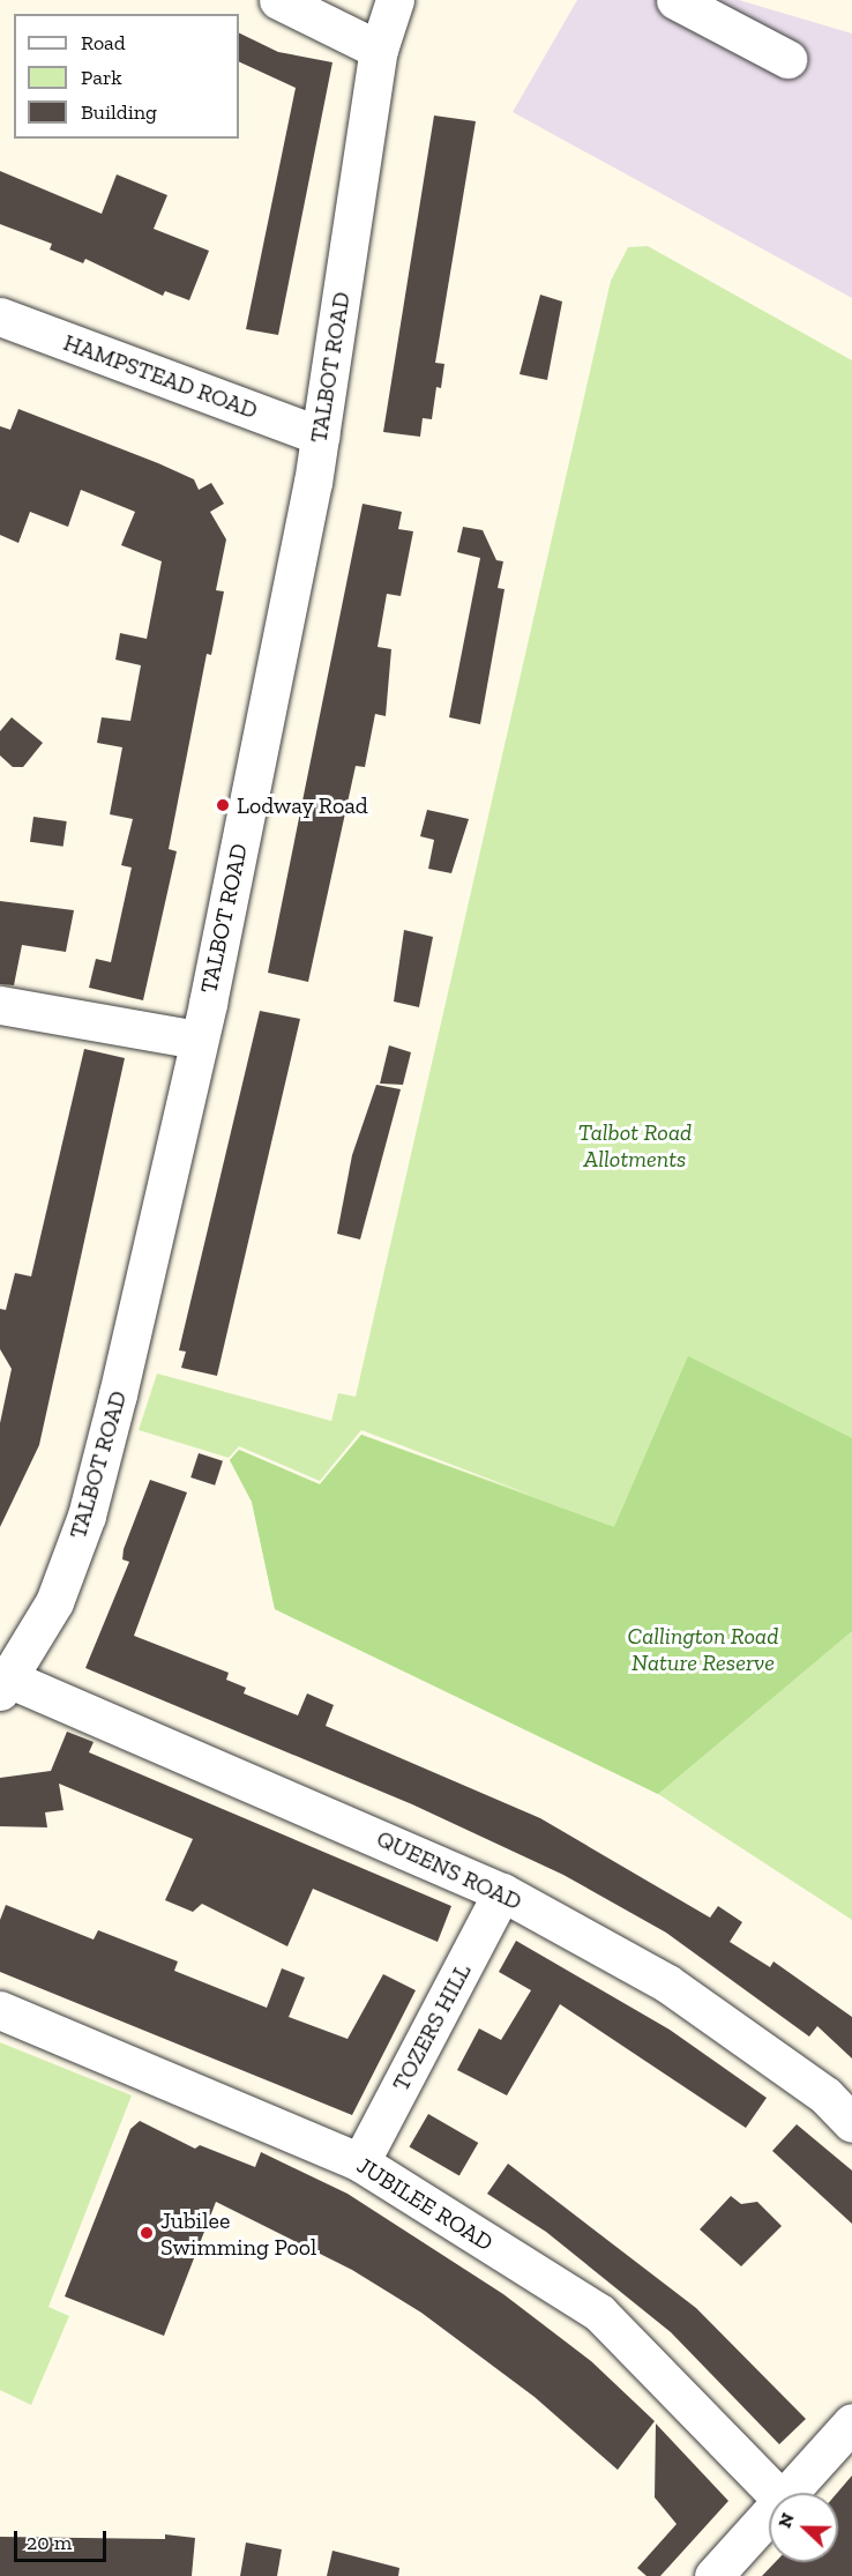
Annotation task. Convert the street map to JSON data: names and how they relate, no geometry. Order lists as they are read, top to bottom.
{
  "streets": {
    "street": [
      "TALBOT ROAD",
      "HAMPSTEAD ROAD",
      "QUEENS ROAD",
      "TOZERS HILL",
      "JUBILEE ROAD"
    ]
  },
  "crossings": [
    ["TALBOT ROAD", "HAMPSTEAD ROAD"],
    ["TALBOT ROAD", "QUEENS ROAD"],
    ["QUEENS ROAD", "TOZERS HILL"],
    ["TOZERS HILL", "JUBILEE ROAD"]
  ],
  "parks": ["Talbot Road Allotments", "Callington Road Nature Reserve"],
  "places": ["Lodway Road", "Jubilee Swimming Pool"],
  "legend": ["Road", "Park", "Building"],
  "scale_bar": "20 m",
  "north": "left"
}
